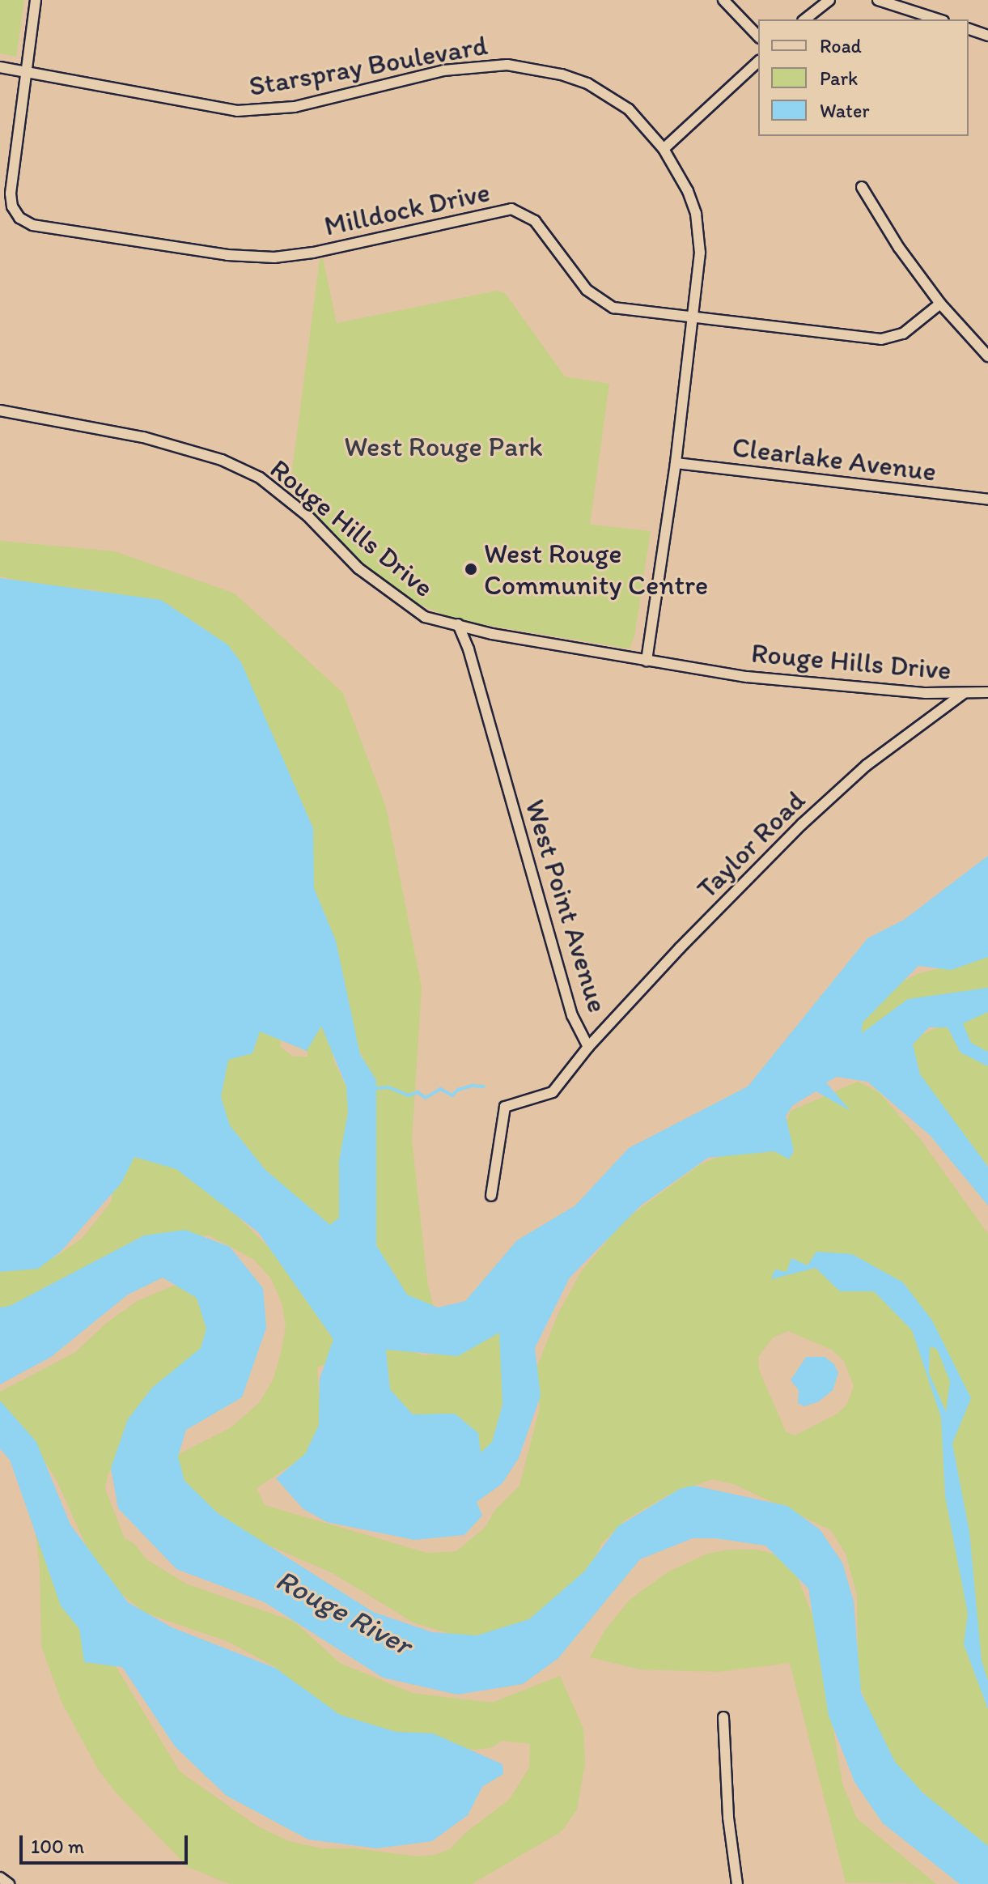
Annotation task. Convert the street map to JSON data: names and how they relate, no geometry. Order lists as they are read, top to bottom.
{
  "streets": {
    "street": [
      "Starspray Boulevard",
      "Milldock Drive",
      "Clearlake Avenue",
      "Rouge Hills Drive",
      "Taylor Road",
      "West Point Avenue"
    ]
  },
  "crossings": [
    ["Starspray Boulevard", "Milldock Drive"],
    ["Starspray Boulevard", "Clearlake Avenue"],
    ["Starspray Boulevard", "Rouge Hills Drive"],
    ["Rouge Hills Drive", "Taylor Road"],
    ["Rouge Hills Drive", "West Point Avenue"],
    ["Taylor Road", "West Point Avenue"]
  ],
  "water": ["Rouge River"],
  "parks": ["West Rouge Park"],
  "places": ["West Rouge Community Centre"],
  "legend": ["Road", "Park", "Water"],
  "scale_bar": "100 m"
}
